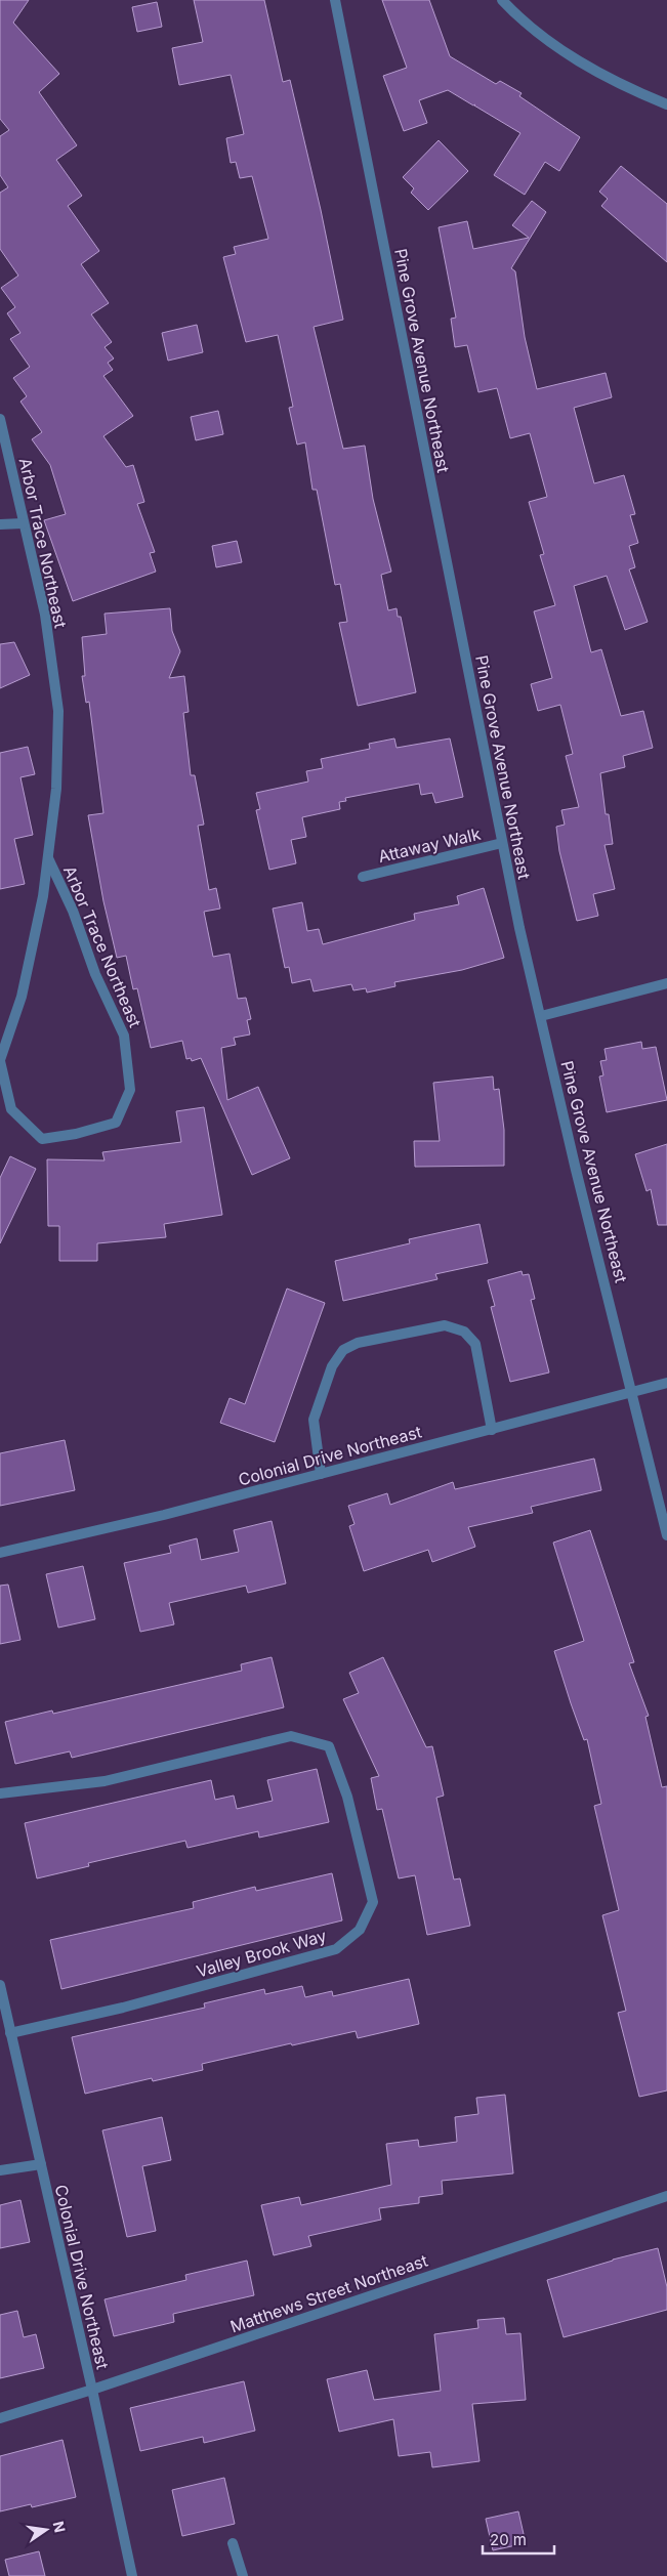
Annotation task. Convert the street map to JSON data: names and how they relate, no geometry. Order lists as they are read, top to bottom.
{
  "streets": {
    "street": [
      "Pine Grove Avenue Northeast",
      "Arbor Trace Northeast",
      "Attaway Walk",
      "Colonial Drive Northeast",
      "Valley Brook Way",
      "Matthews Street Northeast"
    ]
  },
  "crossings": [
    ["Pine Grove Avenue Northeast", "Attaway Walk"],
    ["Pine Grove Avenue Northeast", "Colonial Drive Northeast"],
    ["Colonial Drive Northeast", "Valley Brook Way"],
    ["Colonial Drive Northeast", "Matthews Street Northeast"]
  ],
  "scale_bar": "20 m",
  "north": "right"
}
